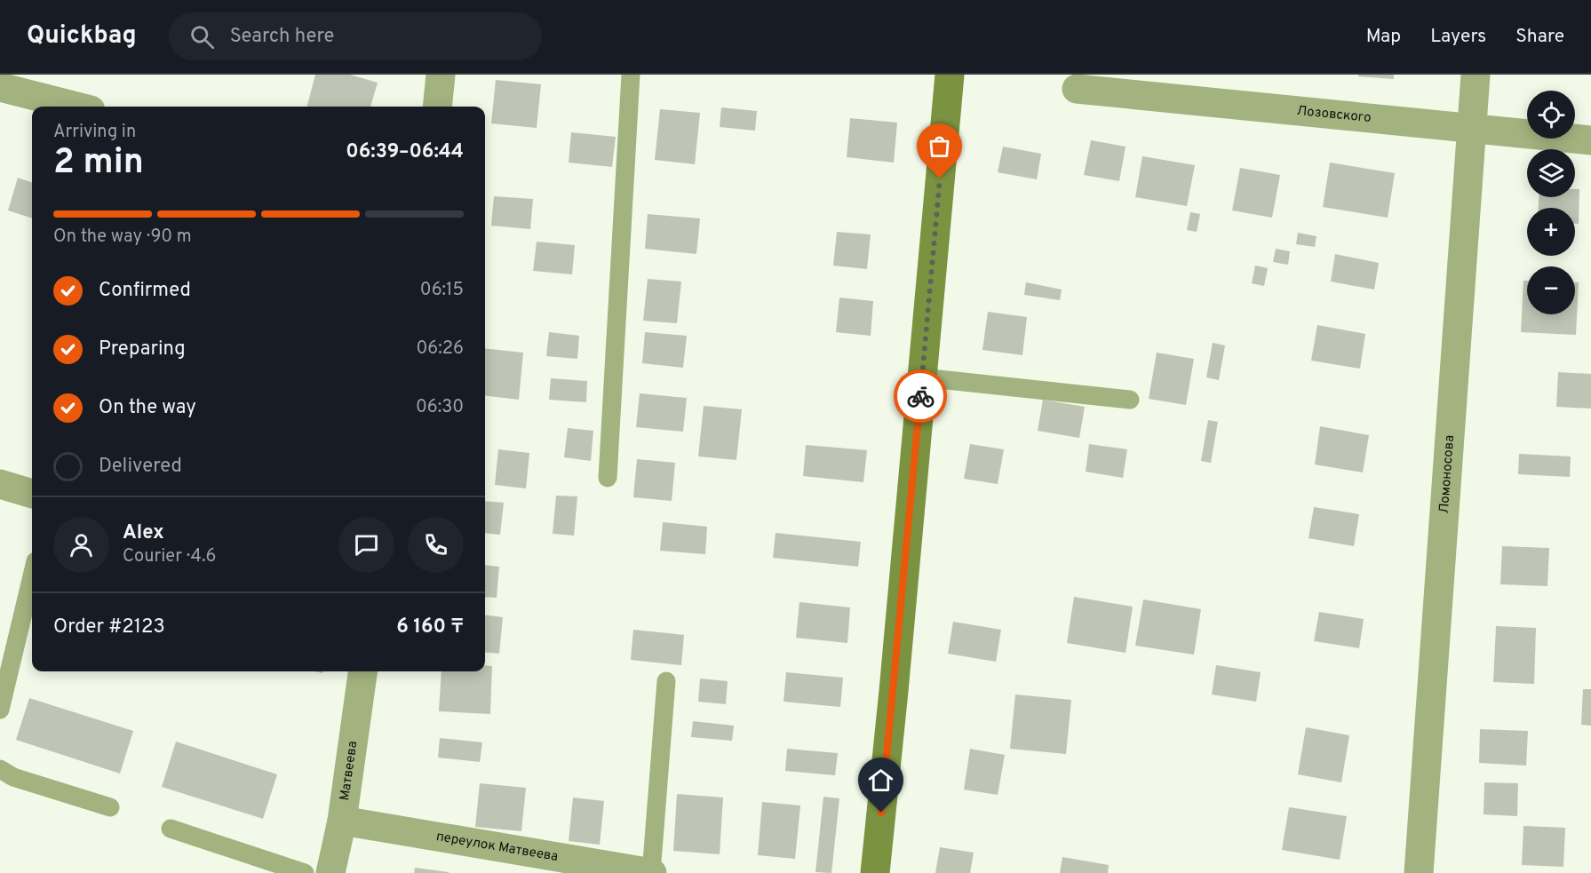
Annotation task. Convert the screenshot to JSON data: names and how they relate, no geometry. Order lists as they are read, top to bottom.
{
  "streets": {
    "street": [
      "Лозовского",
      "Ломоносова",
      "Матвеева",
      "переулок Матвеева"
    ]
  },
  "crossings": [
    ["Лозовского", "Ломоносова"],
    ["Матвеева", "переулок Матвеева"]
  ],
  "page": {
    "header": "Quickbag",
    "search": "Search here",
    "nav": ["Map", "Layers", "Share"],
    "map_buttons": ["+", "−"],
    "heading": ["2 min", "Arriving in", "06:39–06:44"],
    "panel": [
      "Alex",
      "Courier · 4.6",
      "Order #2123",
      "6 160 ₸"
    ],
    "bar": "On the way · 90 m",
    "list": [
      ["Confirmed", "06:15"],
      ["Preparing", "06:26"],
      ["On the way", "06:30"],
      "Delivered"
    ]
  }
}
